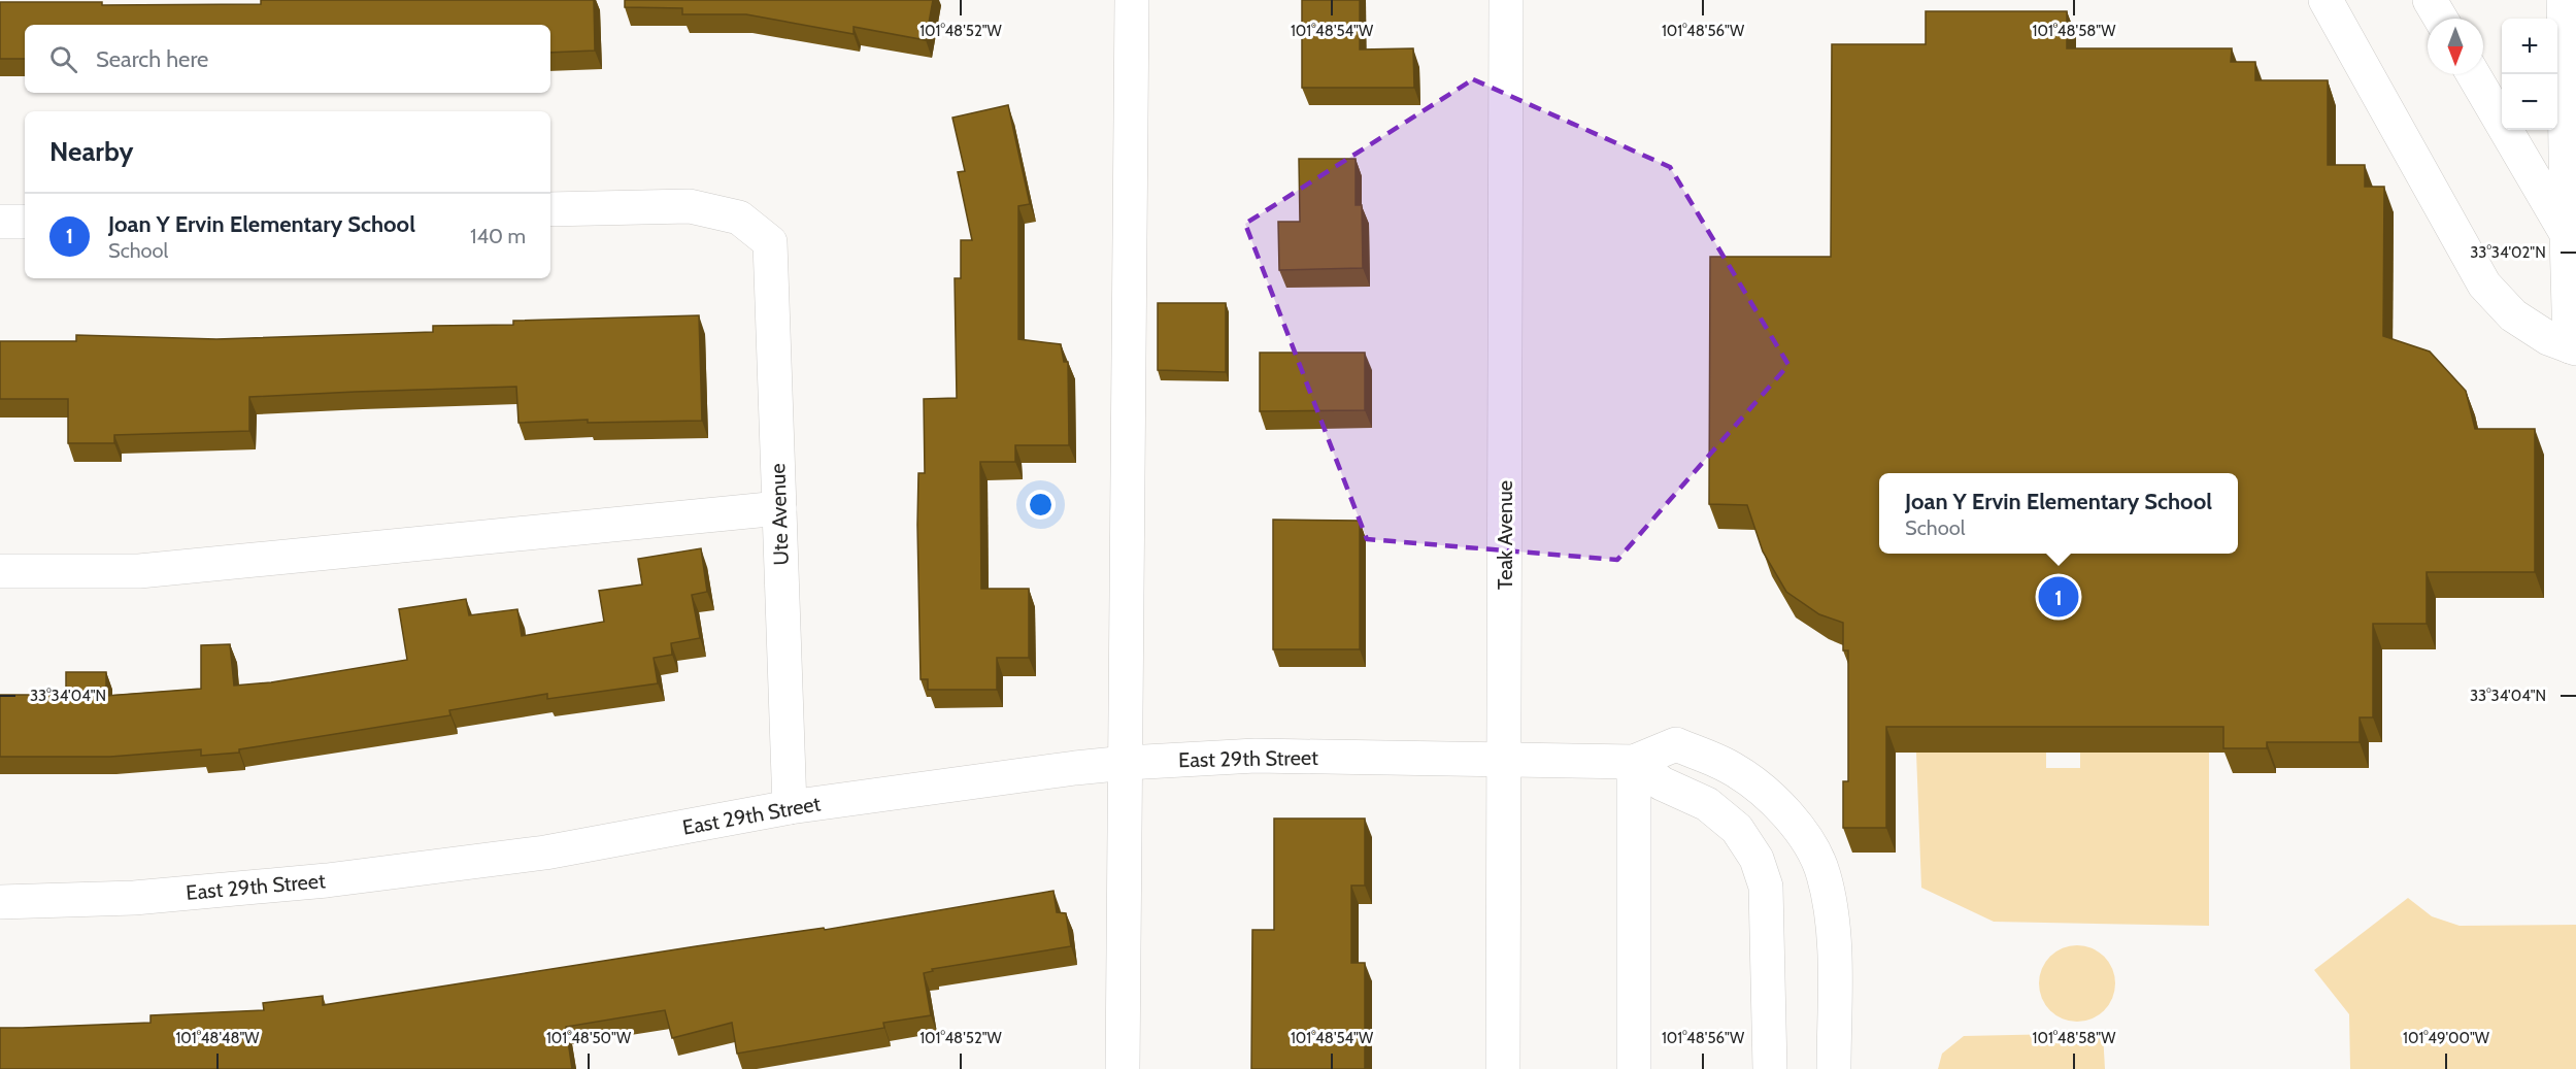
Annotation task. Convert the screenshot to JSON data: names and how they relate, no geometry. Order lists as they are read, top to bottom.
{
  "streets": {
    "street": ["Ute Avenue", "Teak Avenue", "East 29th Street"]
  },
  "crossings": [
    ["Ute Avenue", "East 29th Street"],
    ["Teak Avenue", "East 29th Street"]
  ],
  "north": "bottom",
  "page": {
    "map_buttons": ["+", "−"],
    "search": "Search here",
    "heading": "Nearby",
    "list": [
      {
        "mark": "1",
        "name": "Joan Y Ervin Elementary School",
        "note": "School",
        "value": "140 m"
      }
    ],
    "popup": ["Joan Y Ervin Elementary School", "School"],
    "pins": "1"
  },
  "coordinates": [
    "101°48'52\"W",
    "101°48'54\"W",
    "101°48'56\"W",
    "101°48'58\"W",
    "33°34'02\"N",
    "33°34'04\"N",
    "101°48'48\"W",
    "101°48'50\"W",
    "101°49'00\"W"
  ]
}
